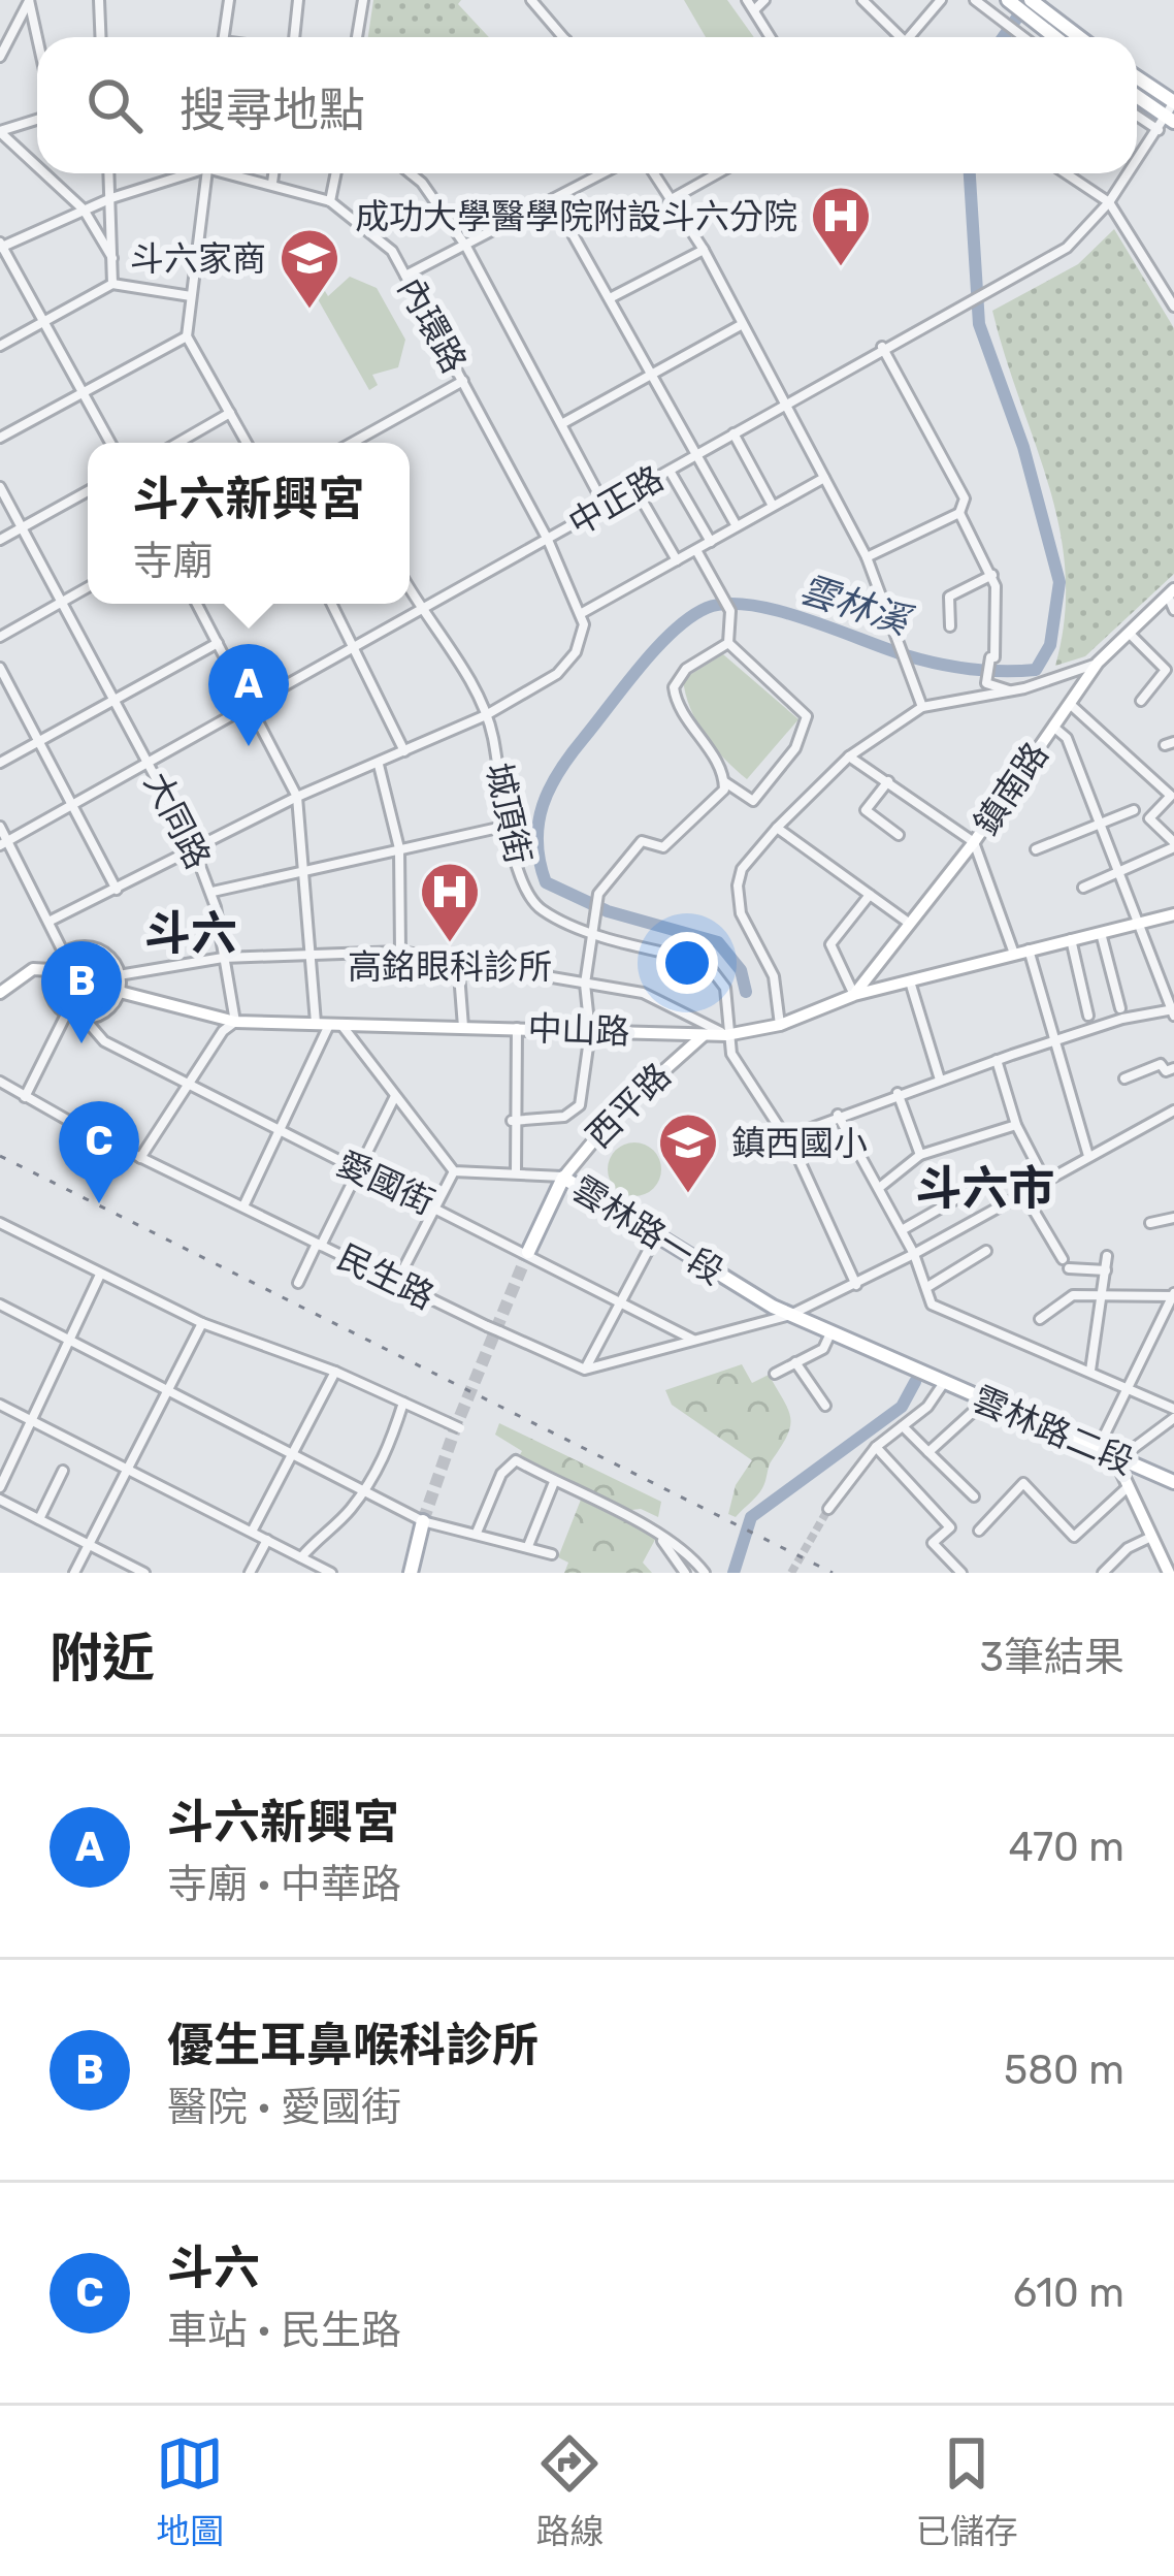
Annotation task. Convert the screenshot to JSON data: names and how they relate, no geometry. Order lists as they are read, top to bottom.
{
  "streets": {
    "main road": ["西平路", "雲林路一段", "雲林路二段"],
    "street": [
      "內環路",
      "中正路",
      "鎮南路",
      "城頂街",
      "大同路",
      "中山路",
      "愛國街",
      "民生路"
    ]
  },
  "crossings": [
    ["內環路", "中正路"],
    ["中正路", "城頂街"],
    ["中正路", "大同路"],
    ["鎮南路", "中山路"],
    ["城頂街", "中山路"],
    ["大同路", "中山路"],
    ["中山路", "西平路"],
    ["中山路", "愛國街"],
    ["西平路", "愛國街"],
    ["西平路", "雲林路一段"],
    ["雲林路一段", "雲林路二段"]
  ],
  "districts": ["斗六", "斗六市"],
  "water": ["雲林溪"],
  "places": {
    "hospital": ["成功大學醫學院附設斗六分院", "高銘眼科診所"],
    "school or university": ["斗六家商", "鎮西國小"]
  },
  "page": {
    "search": "搜尋地點",
    "popup": ["斗六新興宮", "寺廟"],
    "pins": ["A", "B", "C"],
    "heading": ["附近", "3筆結果"],
    "list": [
      {
        "mark": "A",
        "name": "斗六新興宮",
        "note": "寺廟 · 中華路",
        "value": "470 m"
      },
      {
        "mark": "B",
        "name": "優生耳鼻喉科診所",
        "note": "醫院 · 愛國街",
        "value": "580 m"
      },
      {
        "mark": "C",
        "name": "斗六",
        "note": "車站 · 民生路",
        "value": "610 m"
      }
    ],
    "nav": ["地圖", "路線", "已儲存"]
  }
}
